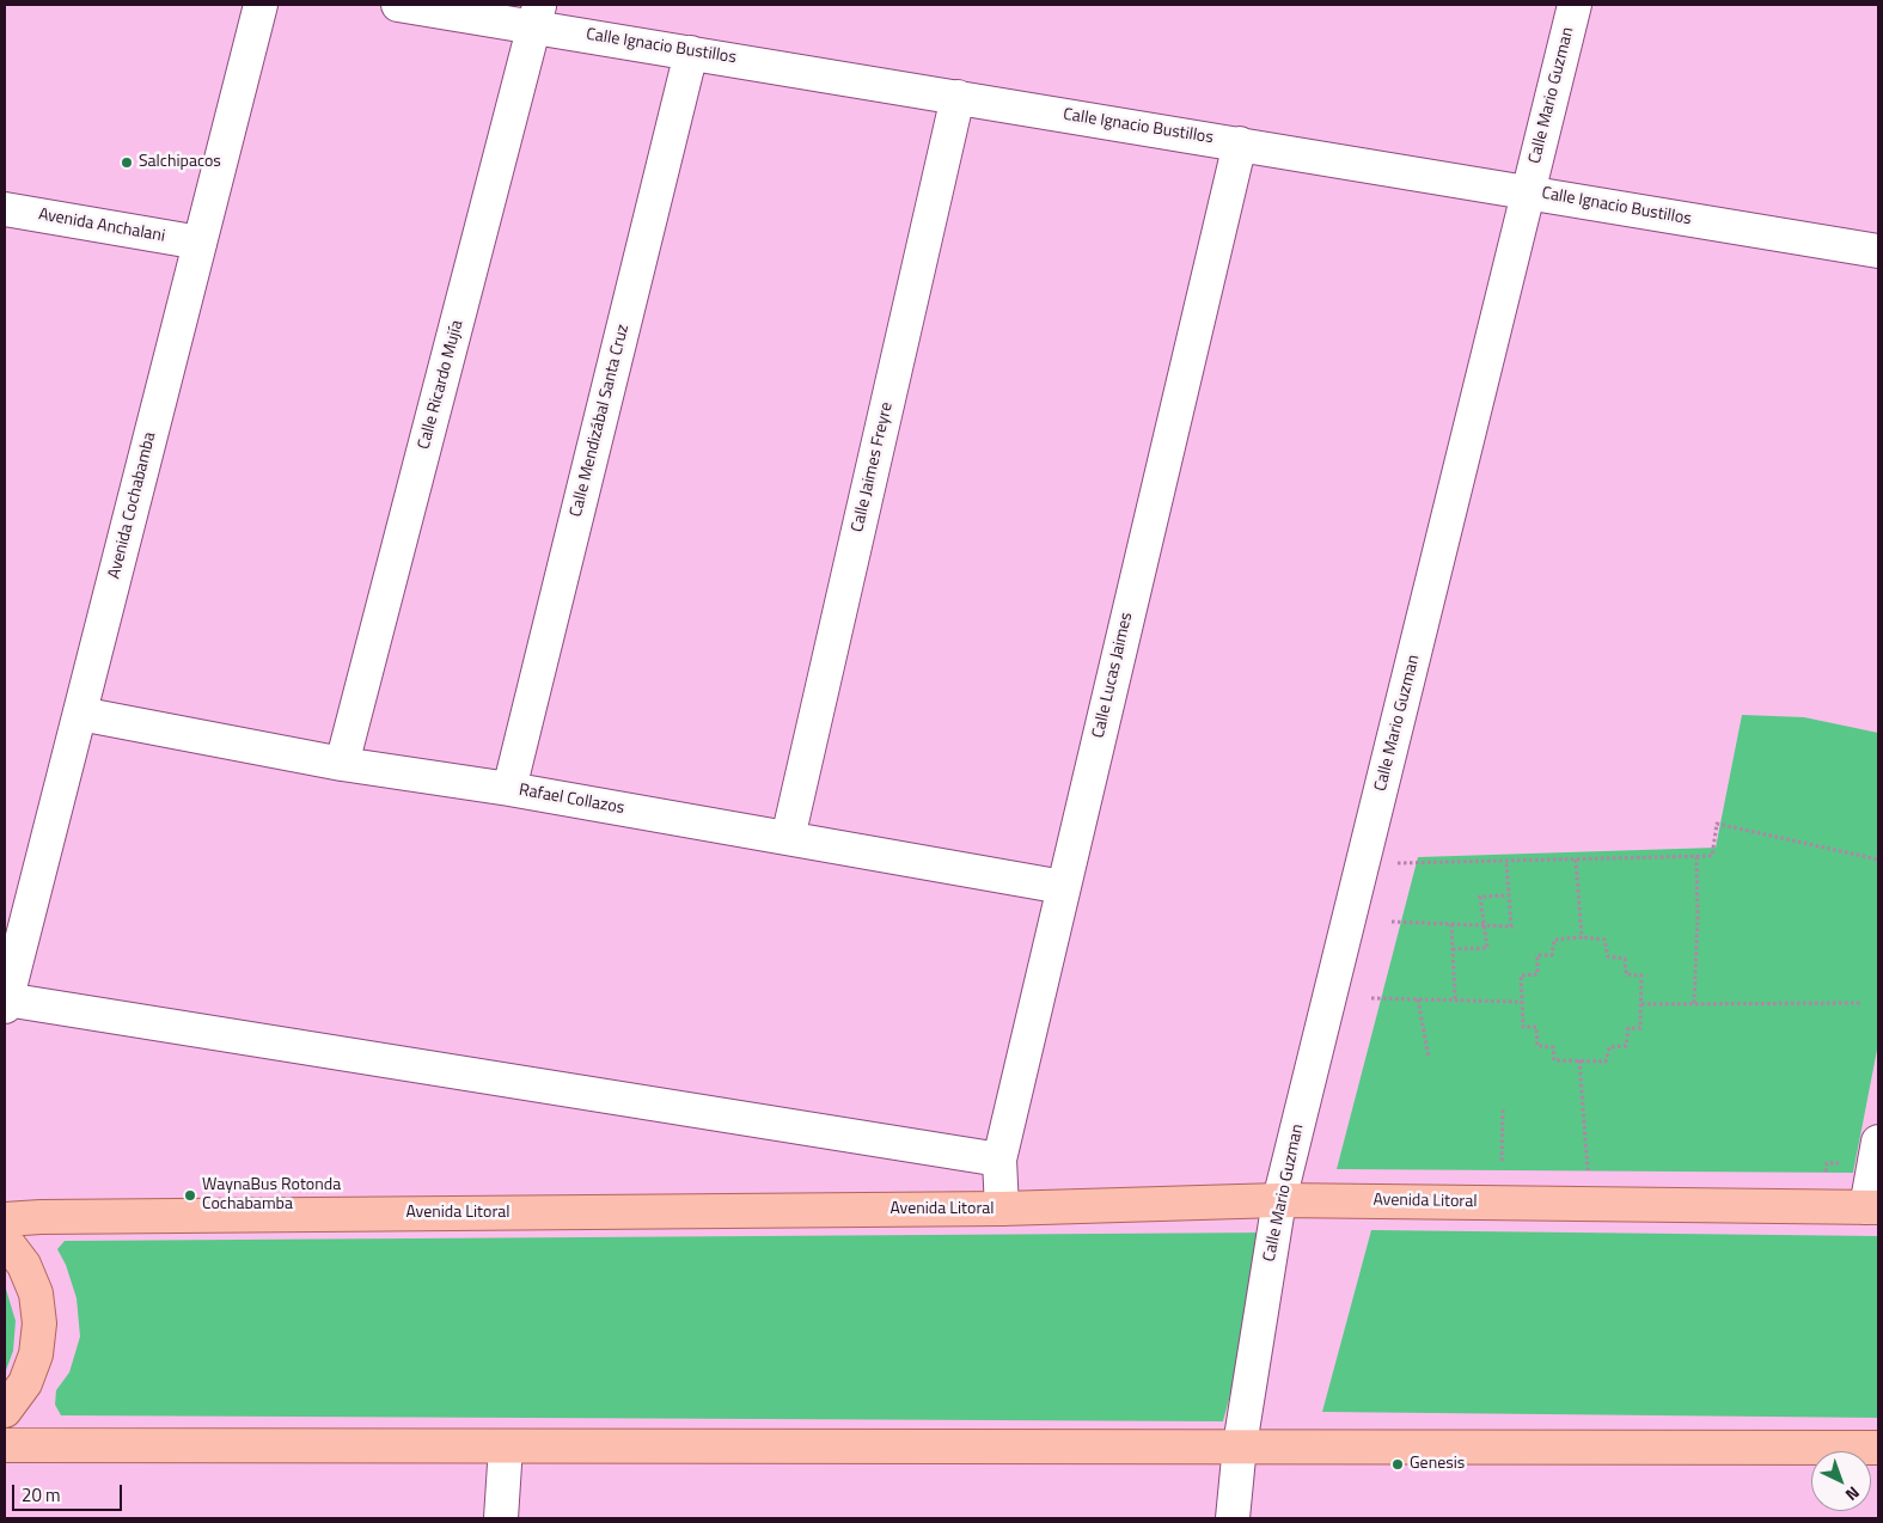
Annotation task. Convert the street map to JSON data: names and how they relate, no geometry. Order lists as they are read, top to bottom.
{
  "streets": {
    "main road": ["Avenida Litoral"],
    "street": [
      "Calle Ignacio Bustillos",
      "Calle Mario Guzman",
      "Avenida Anchalani",
      "Calle Ricardo Mujía",
      "Calle Mendizábal Santa Cruz",
      "Calle Jaimes Freyre",
      "Avenida Cochabamba",
      "Calle Lucas Jaimes",
      "Rafael Collazos"
    ]
  },
  "crossings": [
    ["Calle Ignacio Bustillos", "Calle Mario Guzman"],
    ["Calle Ignacio Bustillos", "Calle Ricardo Mujía"],
    ["Calle Ignacio Bustillos", "Calle Mendizábal Santa Cruz"],
    ["Calle Ignacio Bustillos", "Calle Jaimes Freyre"],
    ["Calle Ignacio Bustillos", "Calle Lucas Jaimes"],
    ["Calle Mario Guzman", "Avenida Litoral"],
    ["Avenida Anchalani", "Avenida Cochabamba"],
    ["Calle Ricardo Mujía", "Rafael Collazos"],
    ["Calle Mendizábal Santa Cruz", "Rafael Collazos"],
    ["Calle Jaimes Freyre", "Rafael Collazos"],
    ["Avenida Cochabamba", "Rafael Collazos"],
    ["Calle Lucas Jaimes", "Rafael Collazos"],
    ["Calle Lucas Jaimes", "Avenida Litoral"]
  ],
  "places": ["Salchipacos", "WaynaBus Rotonda Cochabamba", "Genesis"],
  "scale_bar": "20 m",
  "north": "bottom right"
}
